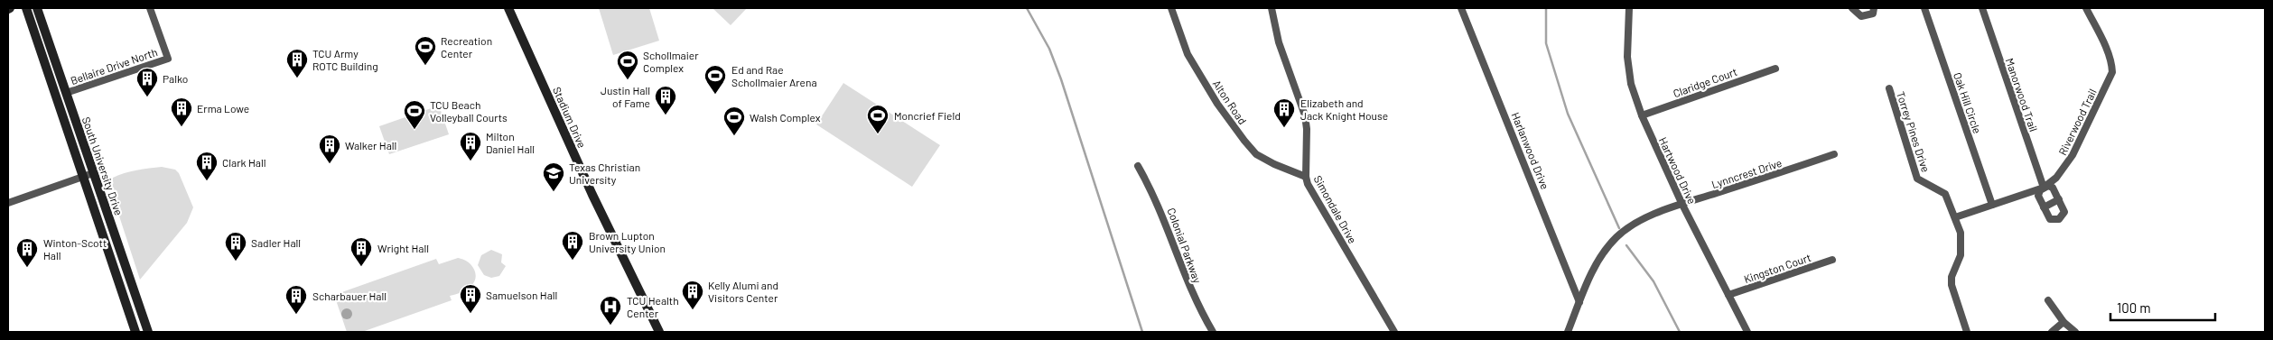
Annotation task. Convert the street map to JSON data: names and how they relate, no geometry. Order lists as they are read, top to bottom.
{
  "streets": {
    "main road": ["Stadium Drive", "South University Drive"],
    "street": [
      "Bellaire Drive North",
      "Claridge Court",
      "Manorwood Trail",
      "Alton Road",
      "Oak Hill Circle",
      "Riverwood Trail",
      "Torrey Pines Drive",
      "Harlanwood Drive",
      "Hartwood Drive",
      "Lynncrest Drive",
      "Simondale Drive",
      "Colonial Parkway",
      "Kingston Court"
    ]
  },
  "crossings": [
    ["Bellaire Drive North", "South University Drive"],
    ["Claridge Court", "Hartwood Drive"],
    ["Manorwood Trail", "Riverwood Trail"],
    ["Alton Road", "Simondale Drive"],
    ["Oak Hill Circle", "Riverwood Trail"],
    ["Harlanwood Drive", "Lynncrest Drive"],
    ["Hartwood Drive", "Lynncrest Drive"],
    ["Hartwood Drive", "Kingston Court"]
  ],
  "places": {
    "sports": [
      "Recreation Center",
      "Schollmaier Complex",
      "Ed and Rae Schollmaier Arena",
      "TCU Beach Volleyball Courts",
      "Moncrief Field",
      "Walsh Complex"
    ],
    "building": [
      "TCU Army ROTC Building",
      "Palko",
      "Justin Hall of Fame",
      "Erma Lowe",
      "Elizabeth and Jack Knight House",
      "Milton Daniel Hall",
      "Walker Hall",
      "Clark Hall",
      "Brown Lupton University Union",
      "Sadler Hall",
      "Wright Hall",
      "Winton-Scott Hall",
      "Kelly Alumi and Visitors Center",
      "Samuelson Hall",
      "Scharbauer Hall"
    ],
    "school or university": ["Texas Christian University"],
    "hospital": ["TCU Health Center"]
  },
  "scale_bar": "100 m"
}
